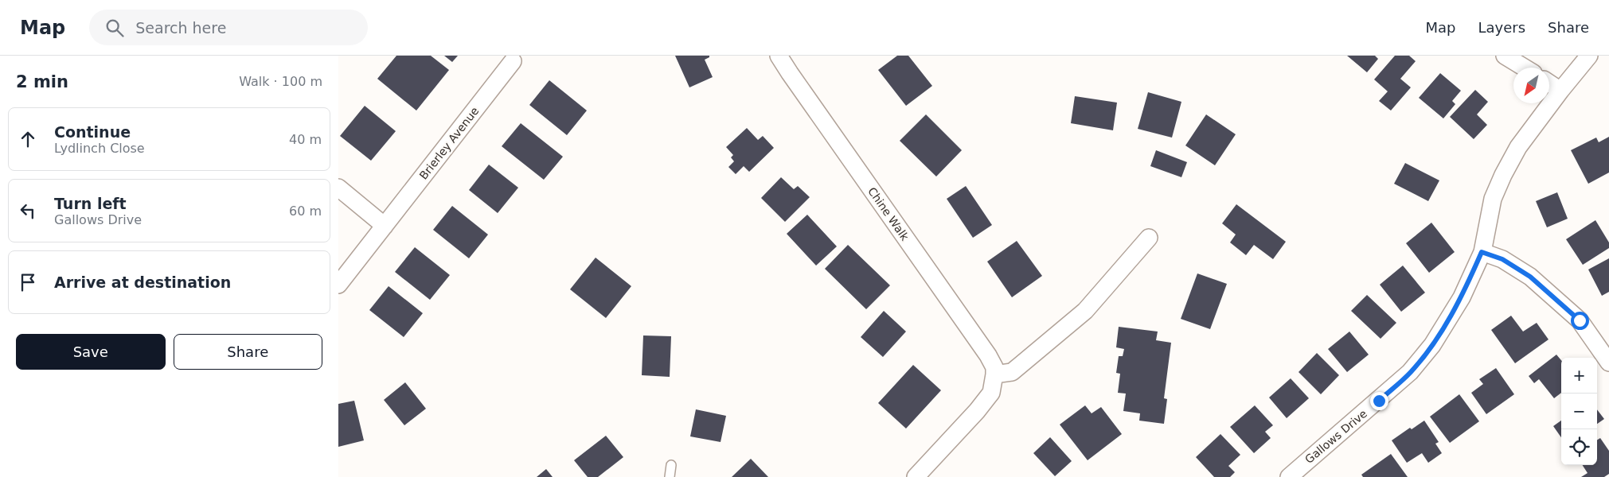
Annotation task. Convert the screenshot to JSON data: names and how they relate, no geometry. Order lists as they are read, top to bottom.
{
  "streets": {
    "street": ["Brierley Avenue", "Chine Walk", "Gallows Drive"]
  },
  "north": "bottom left",
  "page": {
    "header": "Map",
    "search": "Search here",
    "nav": ["Map", "Layers", "Share"],
    "heading": ["2 min", "Walk · 100 m"],
    "list": [
      ["Continue", "Lydlinch Close", "40 m"],
      ["Turn left", "Gallows Drive", "60 m"],
      "Arrive at destination"
    ],
    "buttons": ["Save", "Share"],
    "map_buttons": ["+", "−"]
  }
}
